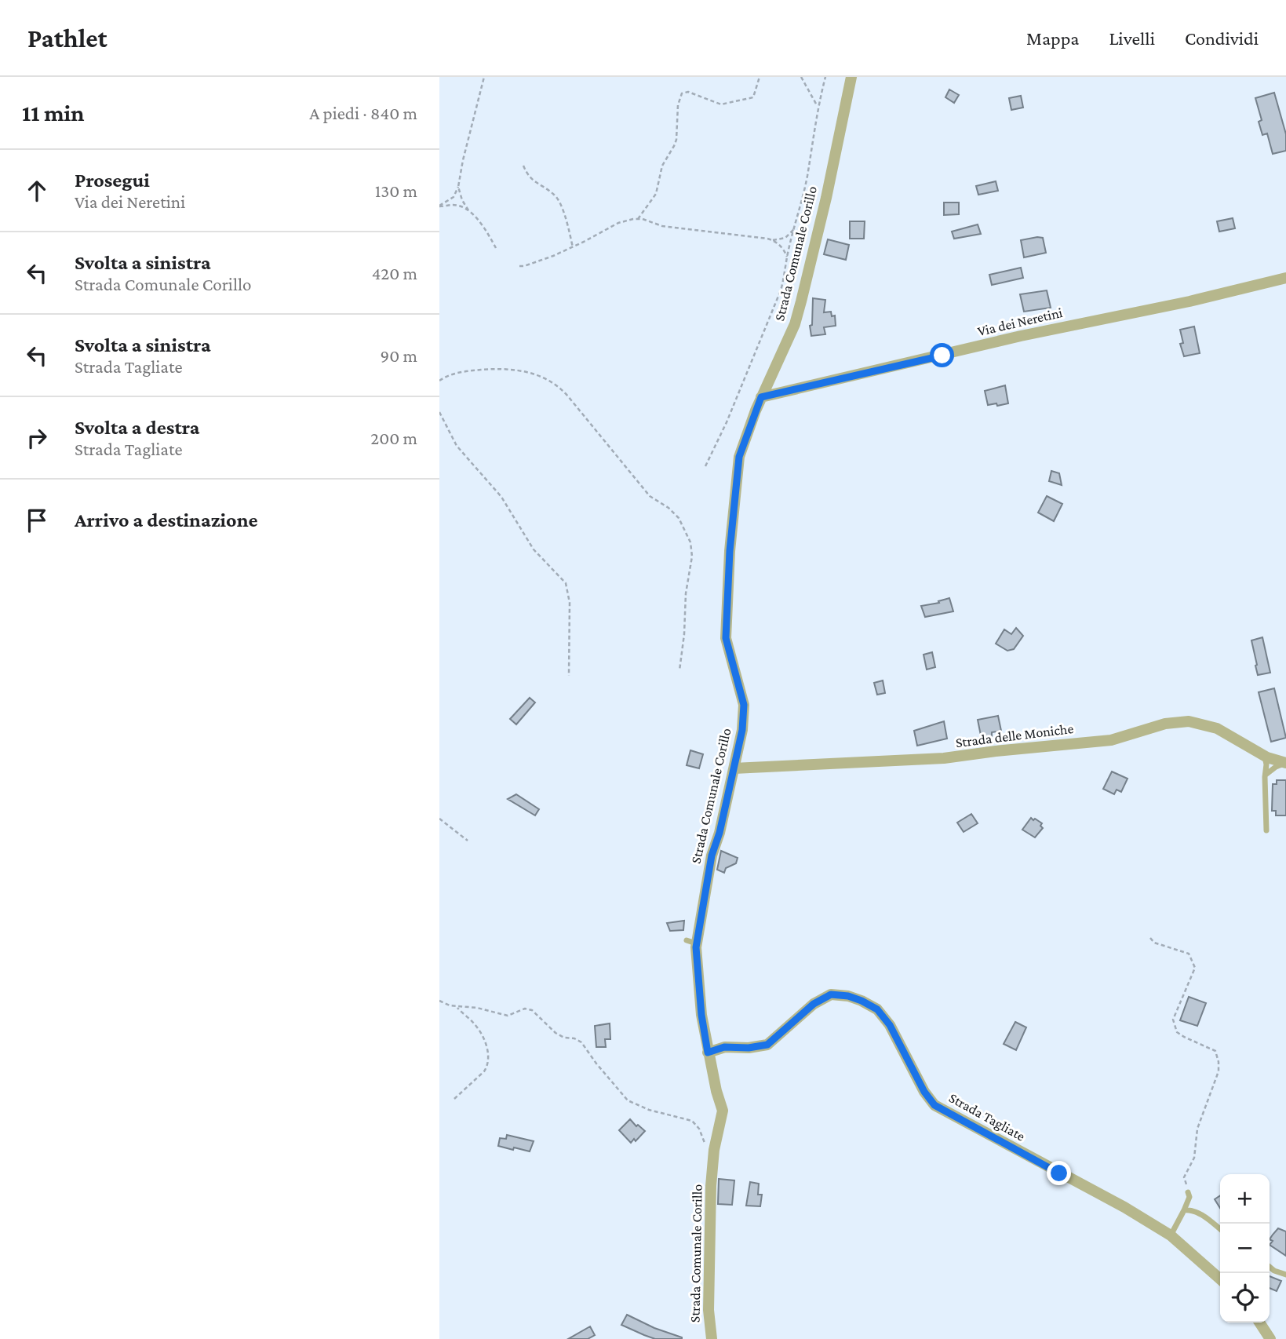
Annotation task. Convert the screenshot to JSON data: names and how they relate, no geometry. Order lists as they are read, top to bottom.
{
  "streets": {
    "street": [
      "Strada Comunale Corillo",
      "Via dei Neretini",
      "Strada delle Moniche",
      "Strada Tagliate"
    ]
  },
  "crossings": [
    ["Strada Comunale Corillo", "Via dei Neretini"],
    ["Strada Comunale Corillo", "Strada delle Moniche"],
    ["Strada Comunale Corillo", "Strada Tagliate"]
  ],
  "page": {
    "header": "Pathlet",
    "nav": ["Mappa", "Livelli", "Condividi"],
    "heading": ["11 min", "A piedi · 840 m"],
    "list": [
      ["Prosegui", "Via dei Neretini", "130 m"],
      ["Svolta a sinistra", "Strada Comunale Corillo", "420 m"],
      ["Svolta a sinistra", "Strada Tagliate", "90 m"],
      ["Svolta a destra", "Strada Tagliate", "200 m"],
      "Arrivo a destinazione"
    ],
    "map_buttons": ["+", "−"]
  }
}
